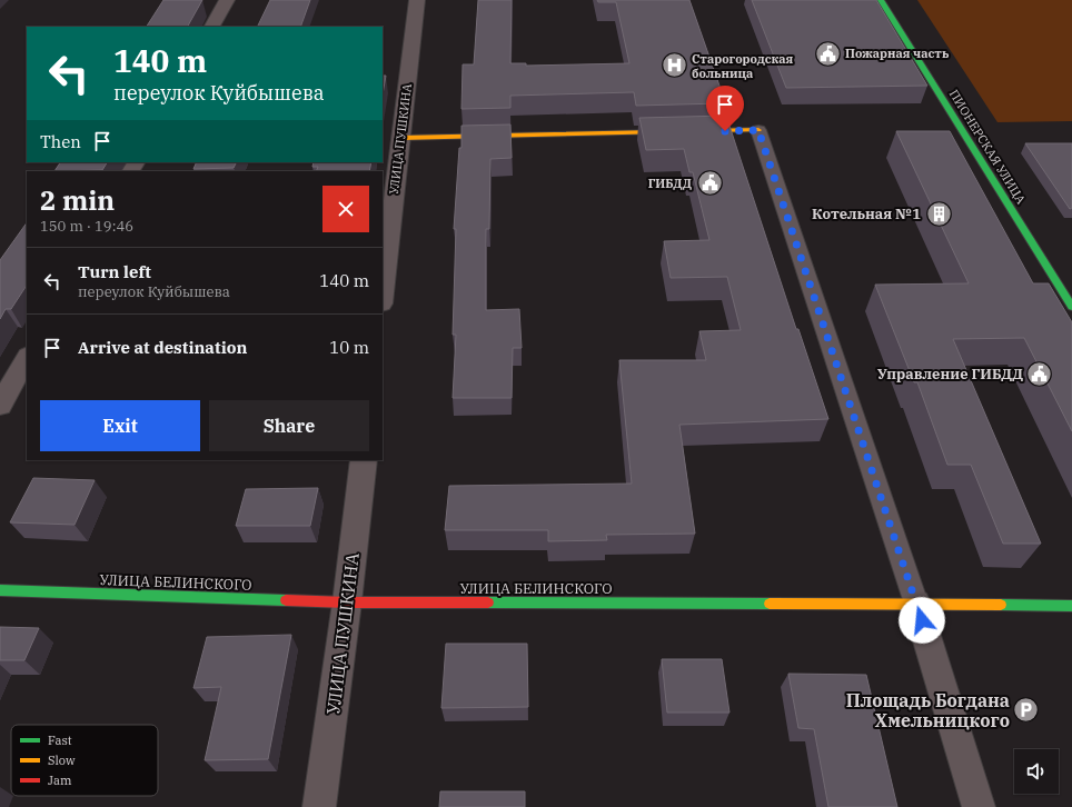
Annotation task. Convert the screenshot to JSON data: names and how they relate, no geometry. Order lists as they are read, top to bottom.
{
  "streets": {
    "street": ["УЛИЦА ПУШКИНА", "ПИОНЕРСКАЯ УЛИЦА", "УЛИЦА БЕЛИНСКОГО"]
  },
  "crossings": [
    ["УЛИЦА ПУШКИНА", "УЛИЦА БЕЛИНСКОГО"]
  ],
  "places": {
    "public building": ["Пожарная часть", "ГИБДД", "Управление ГИБДД"],
    "hospital": ["Старогородская больница"],
    "building": ["Котельная №1"],
    "parking": ["Площадь Богдана Хмельницкого"]
  },
  "legend": ["Fast", "Slow", "Jam"],
  "page": {
    "turn": ["140 m", "переулок Куйбышева"],
    "then": "Then",
    "heading": ["2 min", "150 m · 19:46"],
    "list": [
      {
        "name": "Turn left",
        "note": "переулок Куйбышева",
        "value": "140 m"
      },
      {
        "name": "Arrive at destination",
        "value": "10 m"
      }
    ],
    "buttons": ["Exit", "Share"]
  }
}
